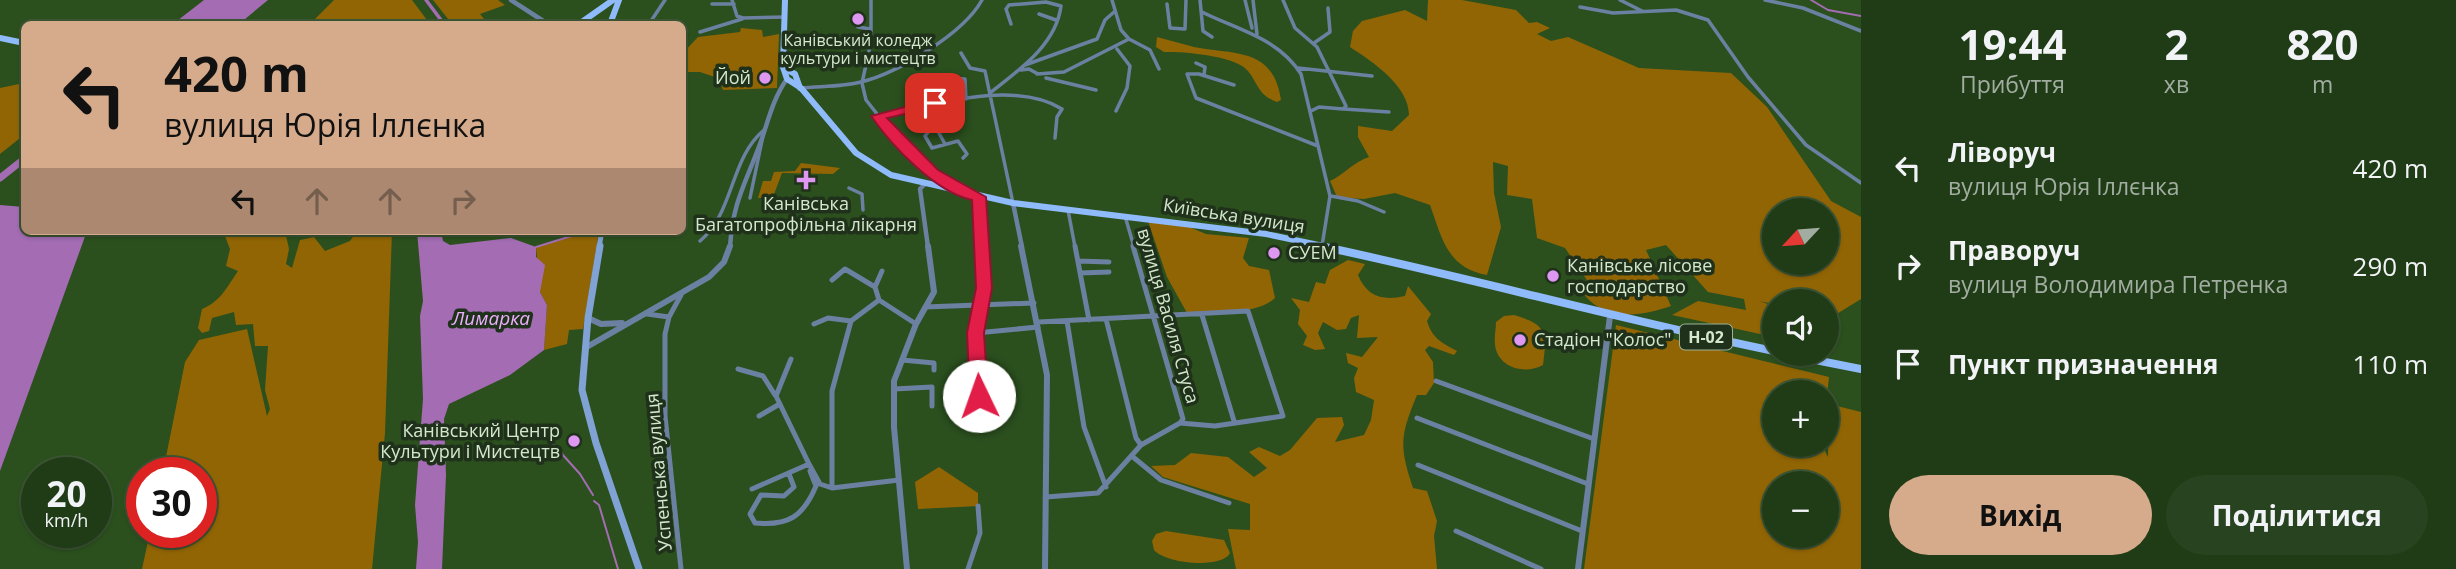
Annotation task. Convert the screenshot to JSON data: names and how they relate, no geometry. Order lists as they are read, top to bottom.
{
  "streets": {
    "main road": ["Київська вулиця", "Н-02"],
    "street": ["вулиця Василя Стуса", "Успенська вулиця"]
  },
  "crossings": [
    ["Київська вулиця", "вулиця Василя Стуса"]
  ],
  "water": ["Лимарка"],
  "places": {
    "other": [
      "Канівський коледж культури і мистецтв",
      "Йой",
      "СУЕМ",
      "Канівське лісове господарство",
      "Стадіон \"Колос\"",
      "Канівський Центр Культури і Мистецтв"
    ],
    "health": ["Канівська Багатопрофільна лікарня"]
  },
  "north": "bottom left",
  "page": {
    "eta": [
      "19:44",
      "Прибуття",
      "2",
      "хв",
      "820",
      "m"
    ],
    "turn": ["420 m", "вулиця Юрія Іллєнка"],
    "list": [
      {
        "name": "Ліворуч",
        "note": "вулиця Юрія Іллєнка",
        "value": "420 m"
      },
      {
        "name": "Праворуч",
        "note": "вулиця Володимира Петренка",
        "value": "290 m"
      },
      {
        "name": "Пункт призначення",
        "value": "110 m"
      }
    ],
    "map_buttons": ["+", "−"],
    "speed": "20 km/h",
    "limit": "30",
    "buttons": ["Вихід", "Поділитися"]
  }
}
